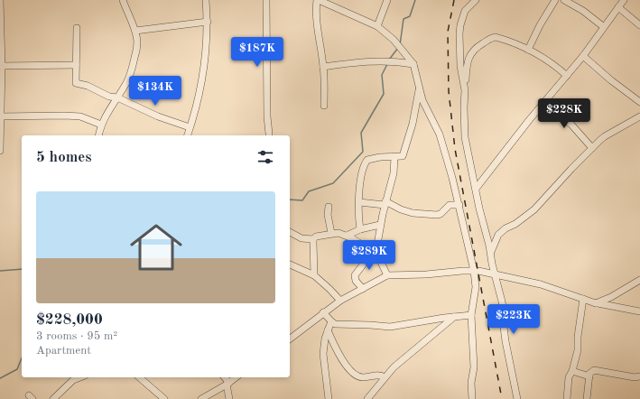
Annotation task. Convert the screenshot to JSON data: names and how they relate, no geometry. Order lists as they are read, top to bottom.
{
  "page": {
    "price": [
      "$187K",
      "$134K",
      "$228K",
      "$289K",
      "$223K"
    ],
    "heading": "5 homes",
    "list": [
      {
        "name": "$228,000",
        "note": "3 rooms · 95 m² · Apartment"
      }
    ]
  }
}
